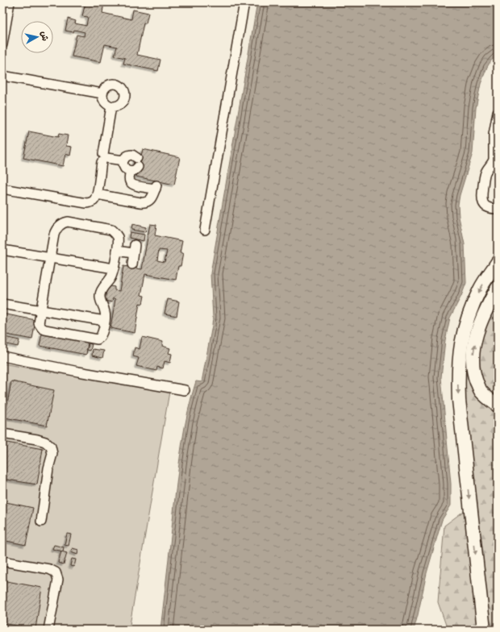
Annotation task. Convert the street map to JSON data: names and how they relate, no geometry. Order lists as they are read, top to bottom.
{
  "north": "right"
}
